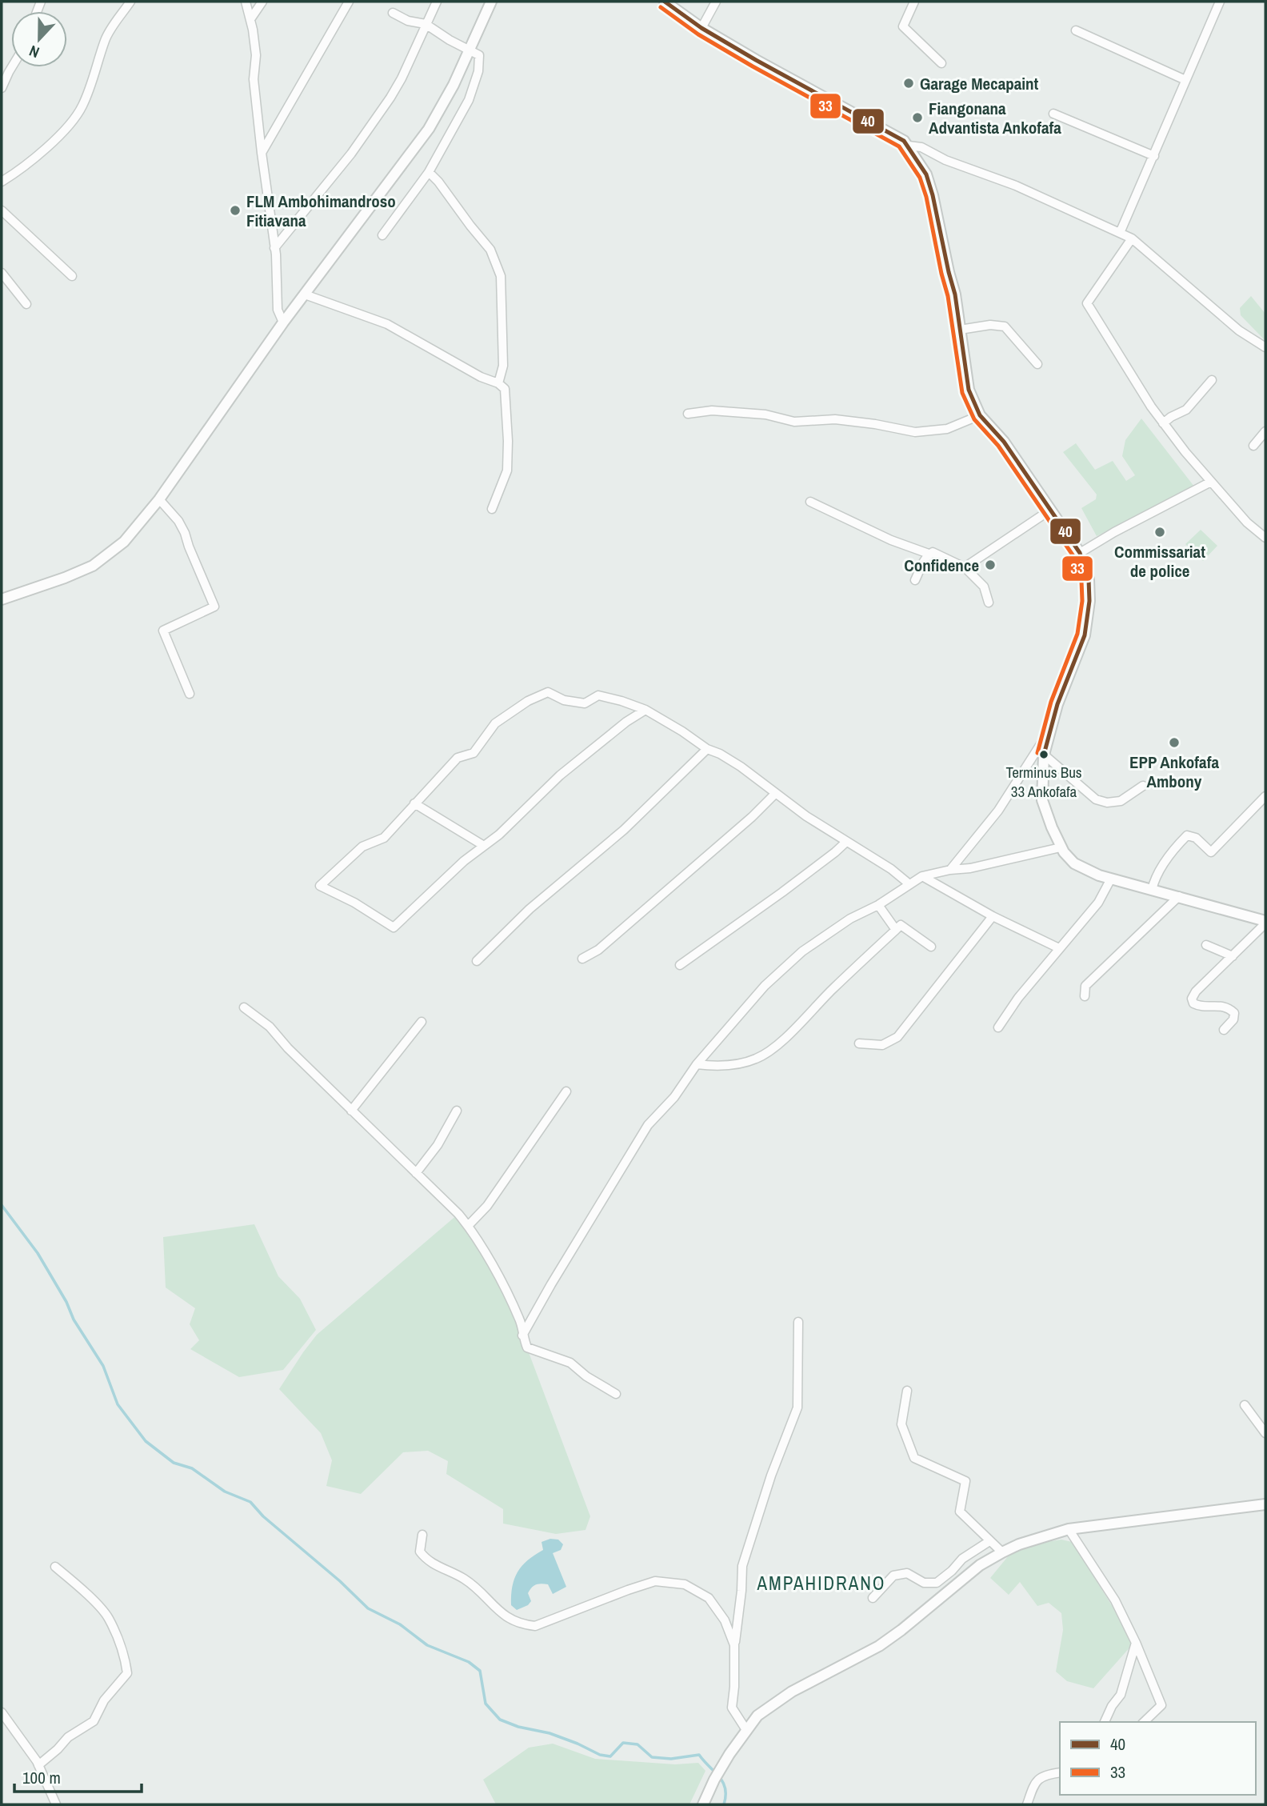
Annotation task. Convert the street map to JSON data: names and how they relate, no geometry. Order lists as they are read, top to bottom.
{
  "districts": ["AMPAHIDRANO"],
  "places": [
    "Garage Mecapaint",
    "Fiangonana Advantista Ankofafa",
    "FLM Ambohimandroso Fitiavana",
    "Commissariat de police",
    "Confidence",
    "EPP Ankofafa Ambony",
    "Terminus Bus 33 Ankofafa"
  ],
  "lines": ["transit line 40", "transit line 33"],
  "legend": ["40", "33"],
  "scale_bar": "100 m",
  "north": "bottom"
}
